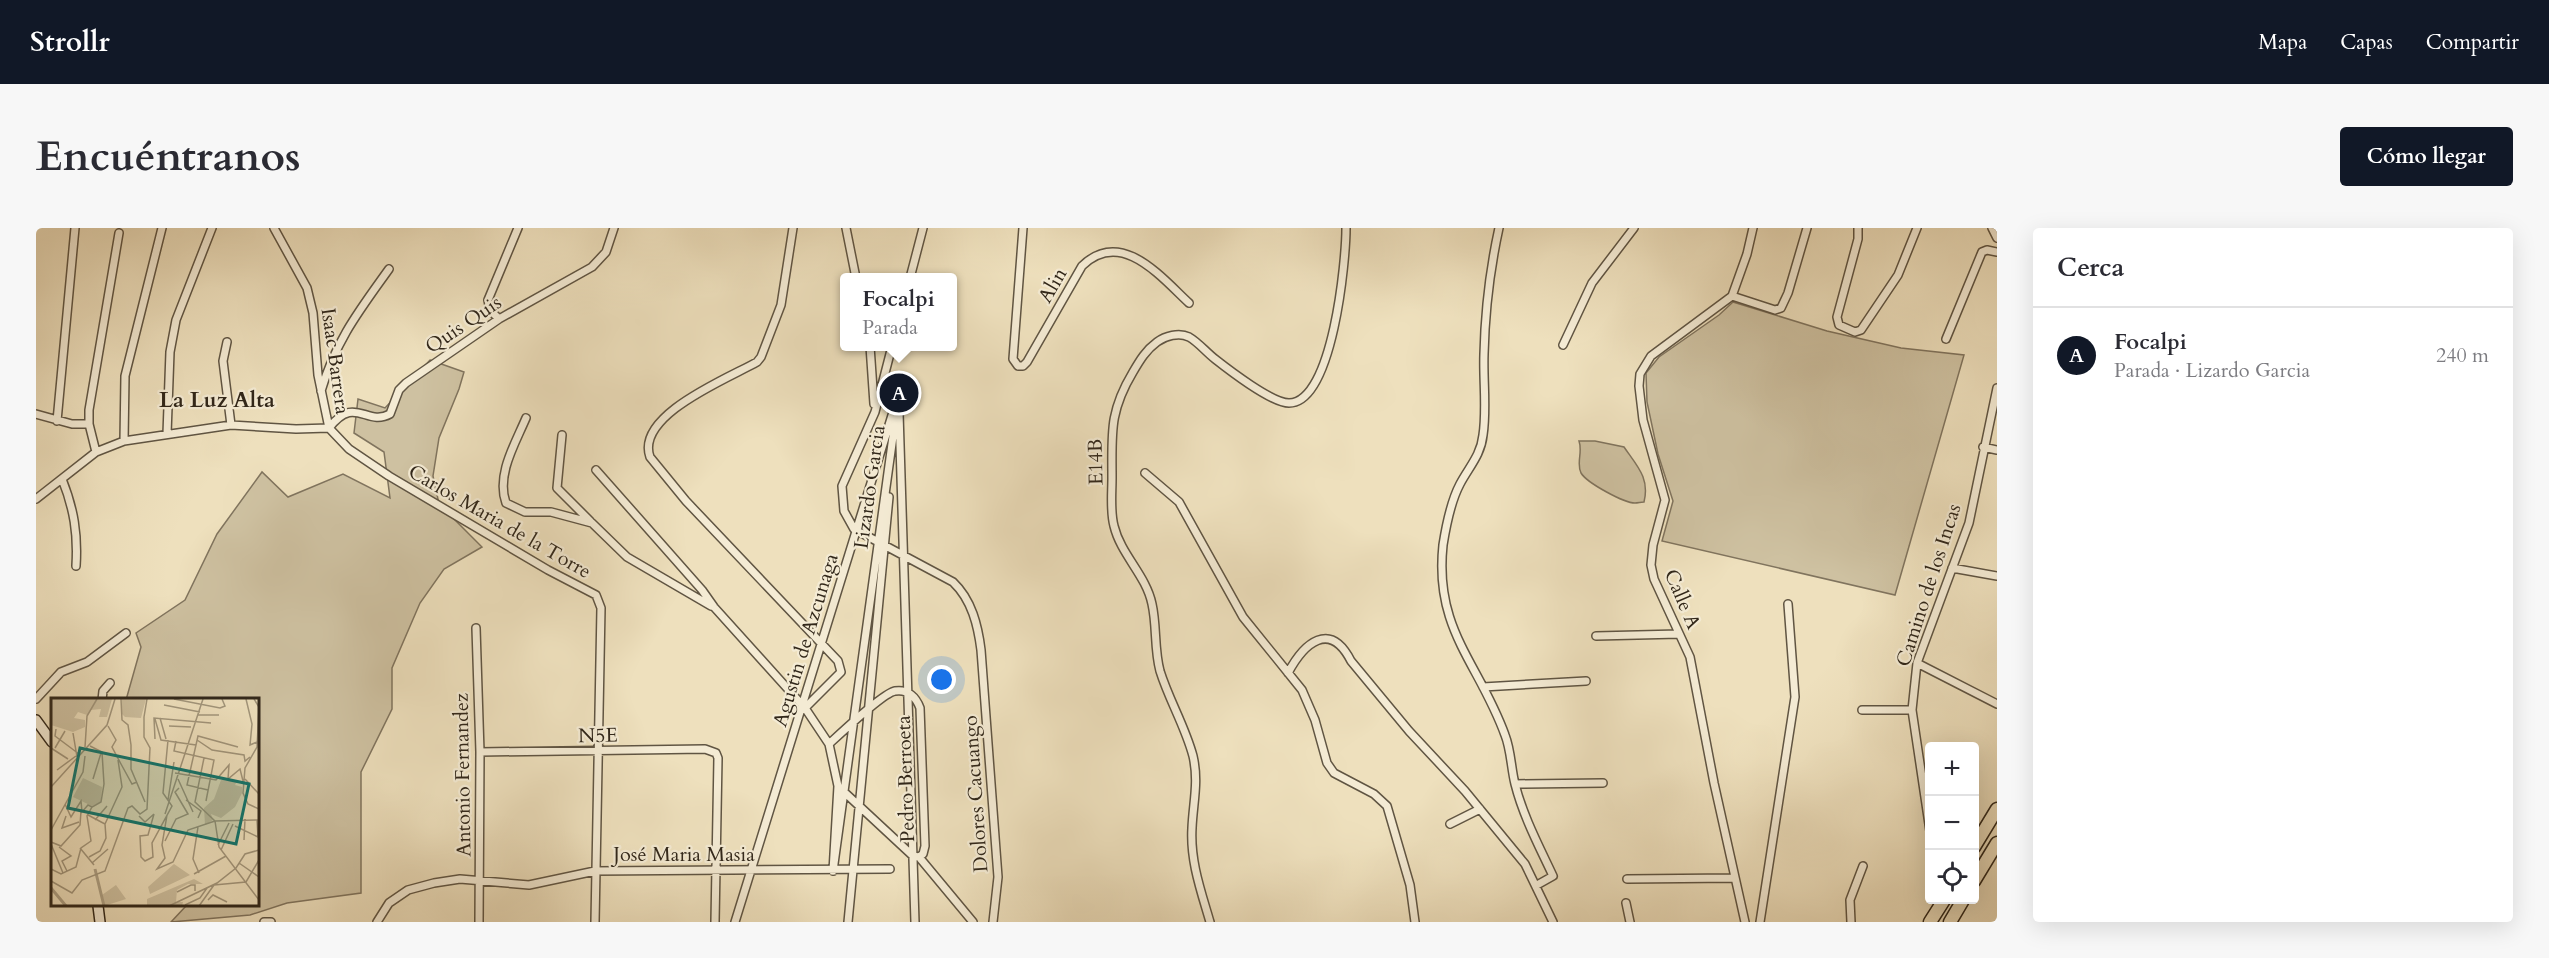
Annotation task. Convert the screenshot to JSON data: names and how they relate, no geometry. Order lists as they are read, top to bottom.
{
  "streets": {
    "street": [
      "Alin",
      "Quis Quis",
      "Isaac Barrera",
      "E14B",
      "Lizardo Garcia",
      "Carlos Maria de la Torre",
      "Camino de los Incas",
      "Calle A",
      "Agustin de Azcunaga",
      "N5E",
      "Antonio Fernandez",
      "Pedro Berroeta",
      "Dolores Cacuango",
      "José Maria Masia"
    ]
  },
  "crossings": [
    ["Quis Quis", "Isaac Barrera"],
    ["Quis Quis", "Carlos Maria de la Torre"],
    ["Isaac Barrera", "Carlos Maria de la Torre"],
    ["Lizardo Garcia", "Agustin de Azcunaga"],
    ["Lizardo Garcia", "Pedro Berroeta"],
    ["Lizardo Garcia", "Dolores Cacuango"],
    ["Lizardo Garcia", "José Maria Masia"],
    ["Carlos Maria de la Torre", "N5E"],
    ["Carlos Maria de la Torre", "José Maria Masia"],
    ["Agustin de Azcunaga", "Dolores Cacuango"],
    ["Agustin de Azcunaga", "José Maria Masia"],
    ["N5E", "Antonio Fernandez"],
    ["N5E", "José Maria Masia"],
    ["Antonio Fernandez", "José Maria Masia"]
  ],
  "districts": ["La Luz Alta"],
  "page": {
    "header": "Strollr",
    "nav": ["Mapa", "Capas", "Compartir"],
    "buttons": "Cómo llegar",
    "title": "Encuéntranos",
    "heading": "Cerca",
    "popup": ["Focalpi", "Parada"],
    "list": [
      {
        "mark": "A",
        "name": "Focalpi",
        "note": "Parada · Lizardo Garcia",
        "value": "240 m"
      }
    ],
    "pins": "A",
    "map_buttons": ["+", "−"]
  }
}
